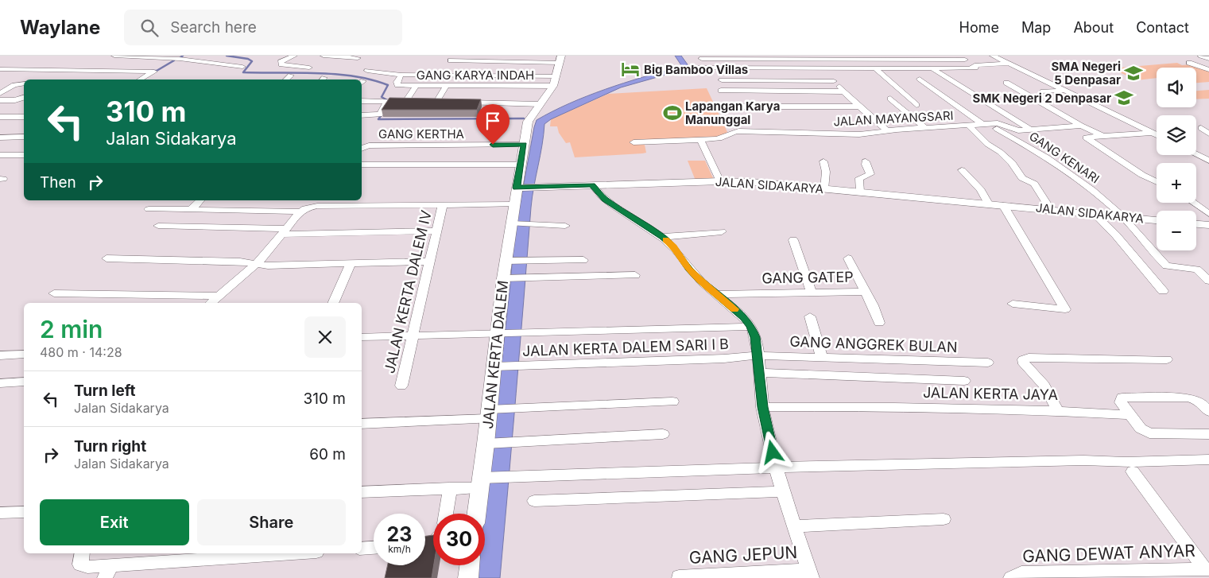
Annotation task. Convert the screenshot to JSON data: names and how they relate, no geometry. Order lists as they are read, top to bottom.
{
  "streets": {
    "street": [
      "GANG KARYA INDAH",
      "JALAN MAYANGSARI",
      "GANG KERTHA",
      "GANG KENARI",
      "JALAN SIDAKARYA",
      "GANG GATEP",
      "JALAN KERTA DALEM IV",
      "GANG ANGGREK BULAN",
      "JALAN KERTA DALEM SARI I B",
      "JALAN KERTA DALEM",
      "JALAN KERTA JAYA",
      "GANG DEWAT ANYAR",
      "GANG JEPUN"
    ]
  },
  "crossings": [
    ["JALAN MAYANGSARI", "GANG KENARI"],
    ["GANG KENARI", "JALAN SIDAKARYA"],
    ["JALAN SIDAKARYA", "JALAN KERTA DALEM"],
    ["GANG ANGGREK BULAN", "JALAN KERTA DALEM SARI I B"],
    ["JALAN KERTA DALEM SARI I B", "JALAN KERTA DALEM"]
  ],
  "places": {
    "hotel": ["Big Bamboo Villas"],
    "school or university": ["SMA Negeri 5 Denpasar", "SMK Negeri 2 Denpasar"],
    "sports": ["Lapangan Karya Manunggal"]
  },
  "page": {
    "header": "Waylane",
    "search": "Search here",
    "nav": [
      "Home",
      "Map",
      "About",
      "Contact"
    ],
    "map_buttons": ["+", "−"],
    "turn": ["310 m", "Jalan Sidakarya"],
    "then": "Then",
    "heading": ["2 min", "480 m · 14:28"],
    "list": [
      {
        "name": "Turn left",
        "note": "Jalan Sidakarya",
        "value": "310 m"
      },
      {
        "name": "Turn right",
        "note": "Jalan Sidakarya",
        "value": "60 m"
      }
    ],
    "buttons": ["Exit", "Share"],
    "speed": "23 km/h",
    "limit": "30"
  }
}
